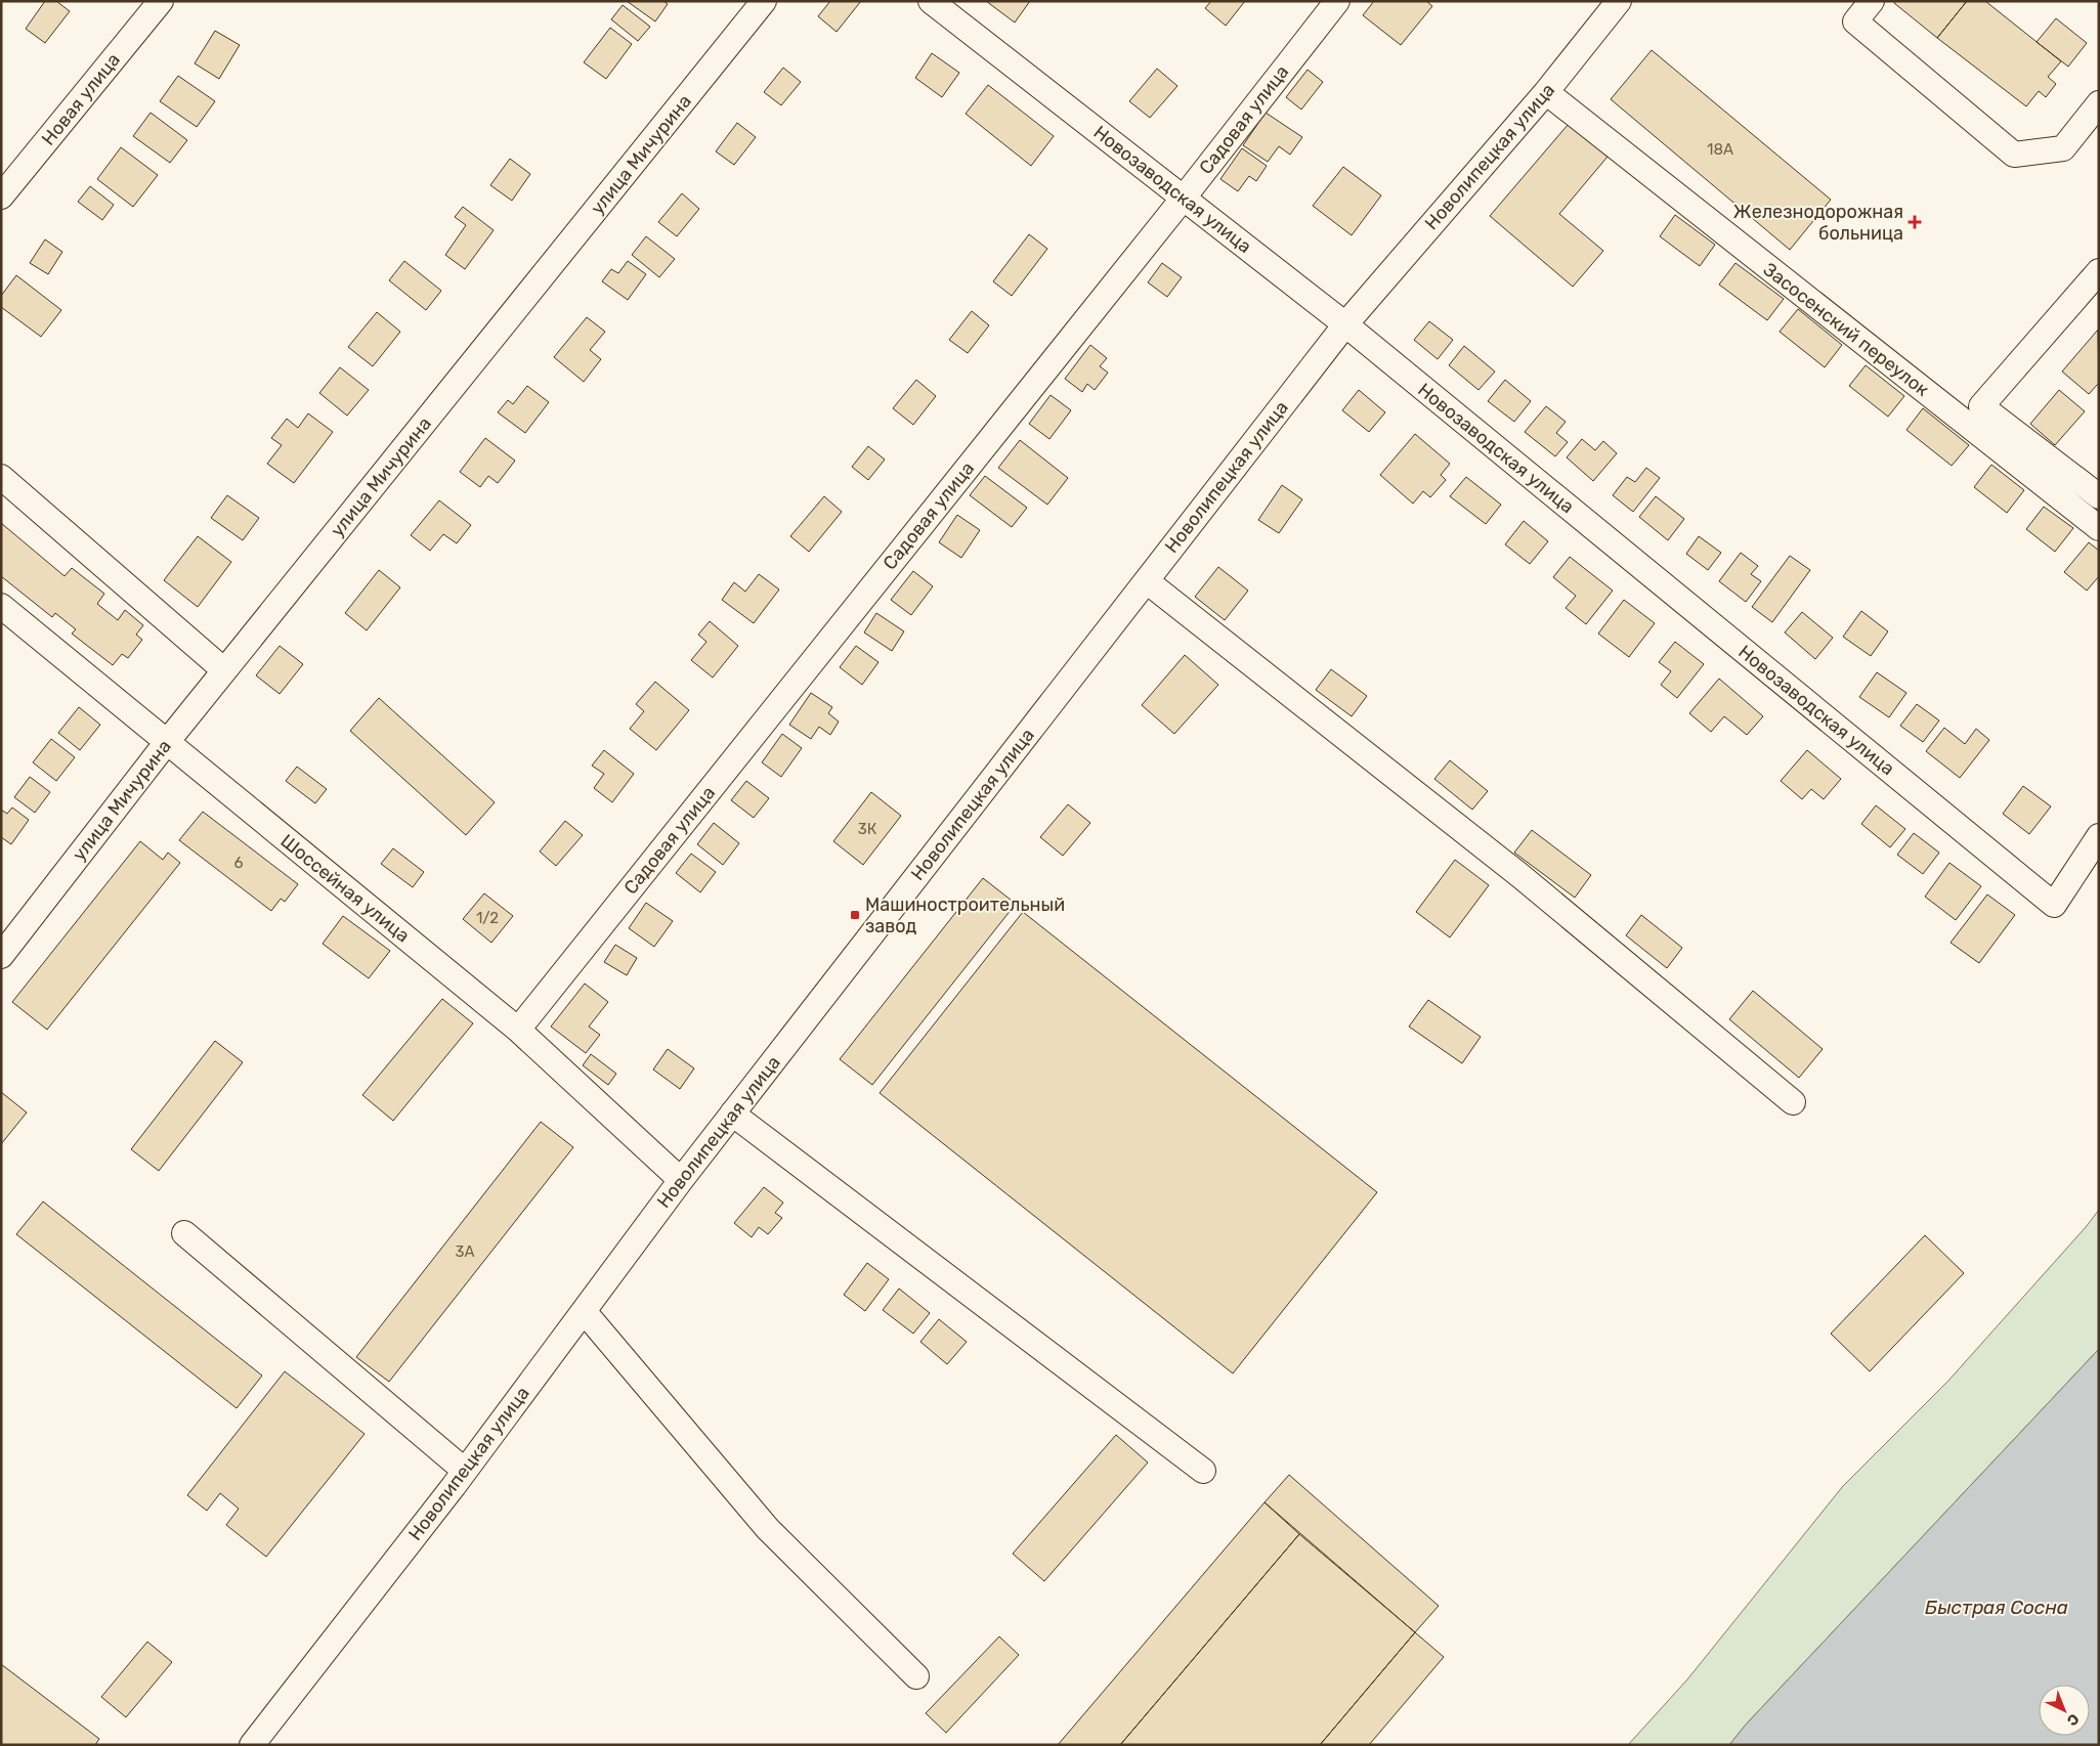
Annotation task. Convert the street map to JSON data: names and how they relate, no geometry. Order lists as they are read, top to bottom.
{
  "streets": {
    "street": [
      "Новая улица",
      "Садовая улица",
      "улица Мичурина",
      "Новолипецкая улица",
      "Новозаводская улица",
      "Засосенский переулок",
      "Шоссейная улица"
    ]
  },
  "crossings": [
    ["Садовая улица", "Новозаводская улица"],
    ["Садовая улица", "Шоссейная улица"],
    ["улица Мичурина", "Шоссейная улица"],
    ["Новолипецкая улица", "Новозаводская улица"],
    ["Новолипецкая улица", "Засосенский переулок"],
    ["Новолипецкая улица", "Шоссейная улица"]
  ],
  "water": ["Быстрая Сосна"],
  "places": {
    "health": ["Железнодорожная больница"],
    "transit": ["Машиностроительный завод"]
  },
  "house_numbers": [
    "18А",
    "3К",
    "6",
    "1/2",
    "3А"
  ],
  "north": "bottom right"
}
